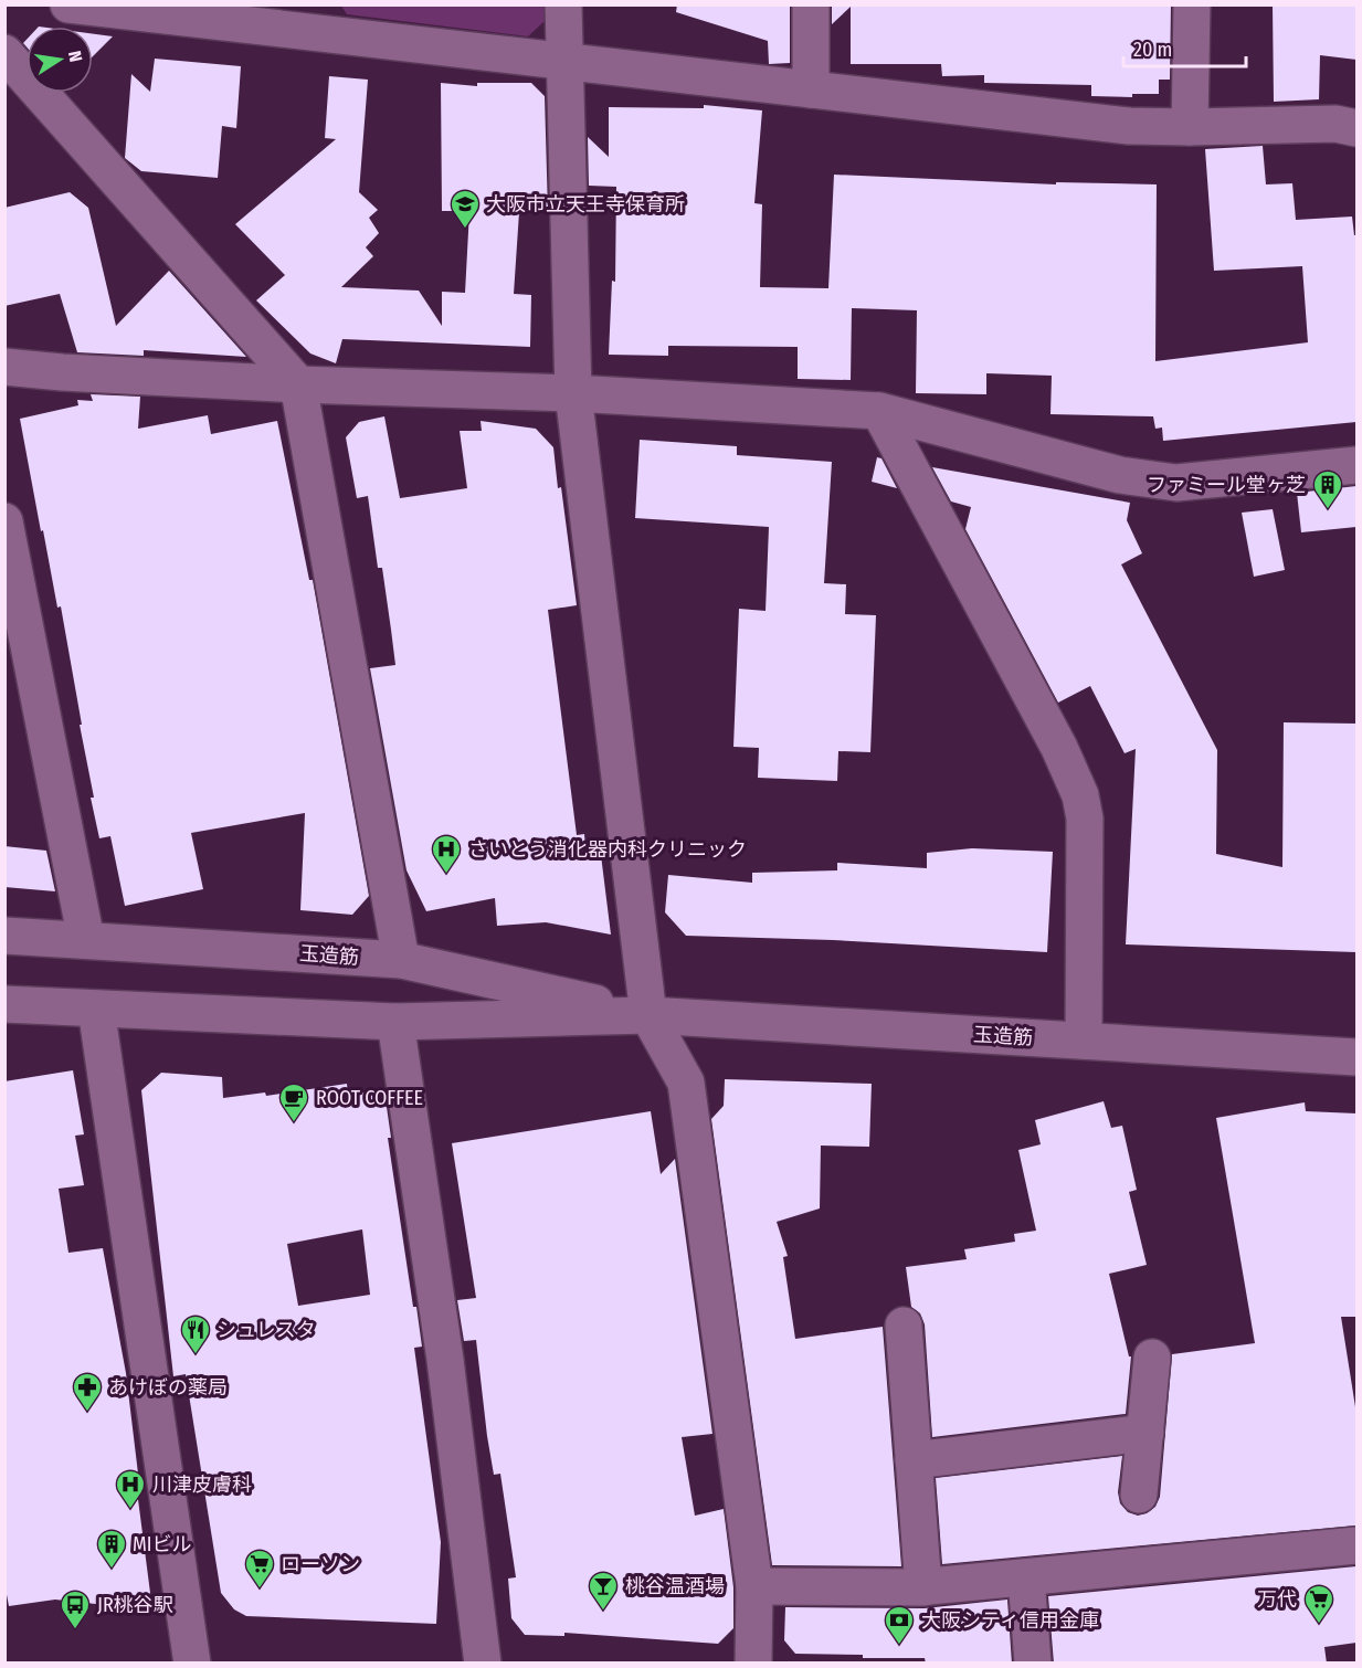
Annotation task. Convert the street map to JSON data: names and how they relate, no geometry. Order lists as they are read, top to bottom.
{
  "streets": {
    "street": ["玉造筋"]
  },
  "places": {
    "school or university": ["大阪市立天王寺保育所"],
    "building": ["ファミール堂ヶ芝", "MIビル"],
    "hospital": ["さいとう消化器内科クリニック", "川津皮膚科"],
    "cafe": ["ROOT COFFEE"],
    "restaurant": ["シュレスタ"],
    "pharmacy": ["あけぼの薬局"],
    "supermarket": ["ローソン", "万代"],
    "bar": ["桃谷温酒場"],
    "bus stop": ["JR桃谷駅"],
    "bank": ["大阪シティ信用金庫"]
  },
  "scale_bar": "20 m",
  "north": "right"
}
